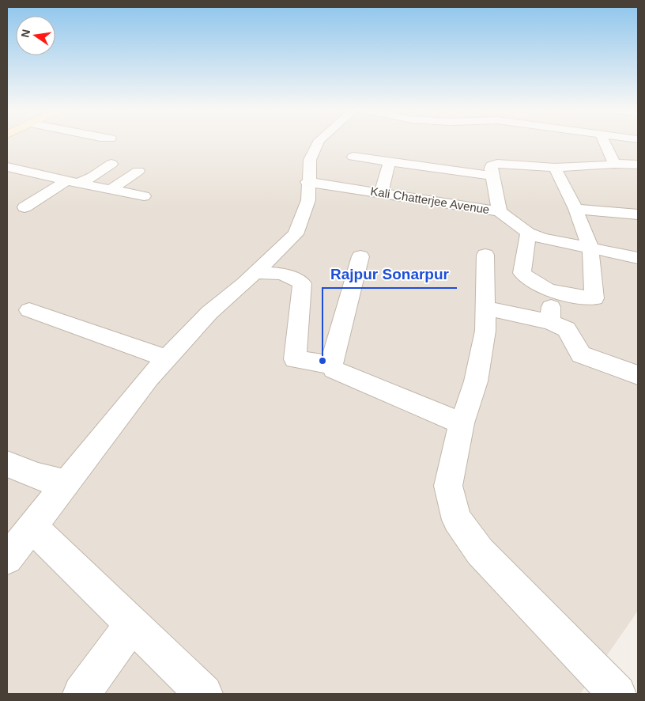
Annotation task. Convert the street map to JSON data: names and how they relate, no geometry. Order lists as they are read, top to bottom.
{
  "streets": {
    "street": ["Kali Chatterjee Avenue"]
  },
  "places": ["Rajpur Sonarpur"],
  "north": "left"
}
